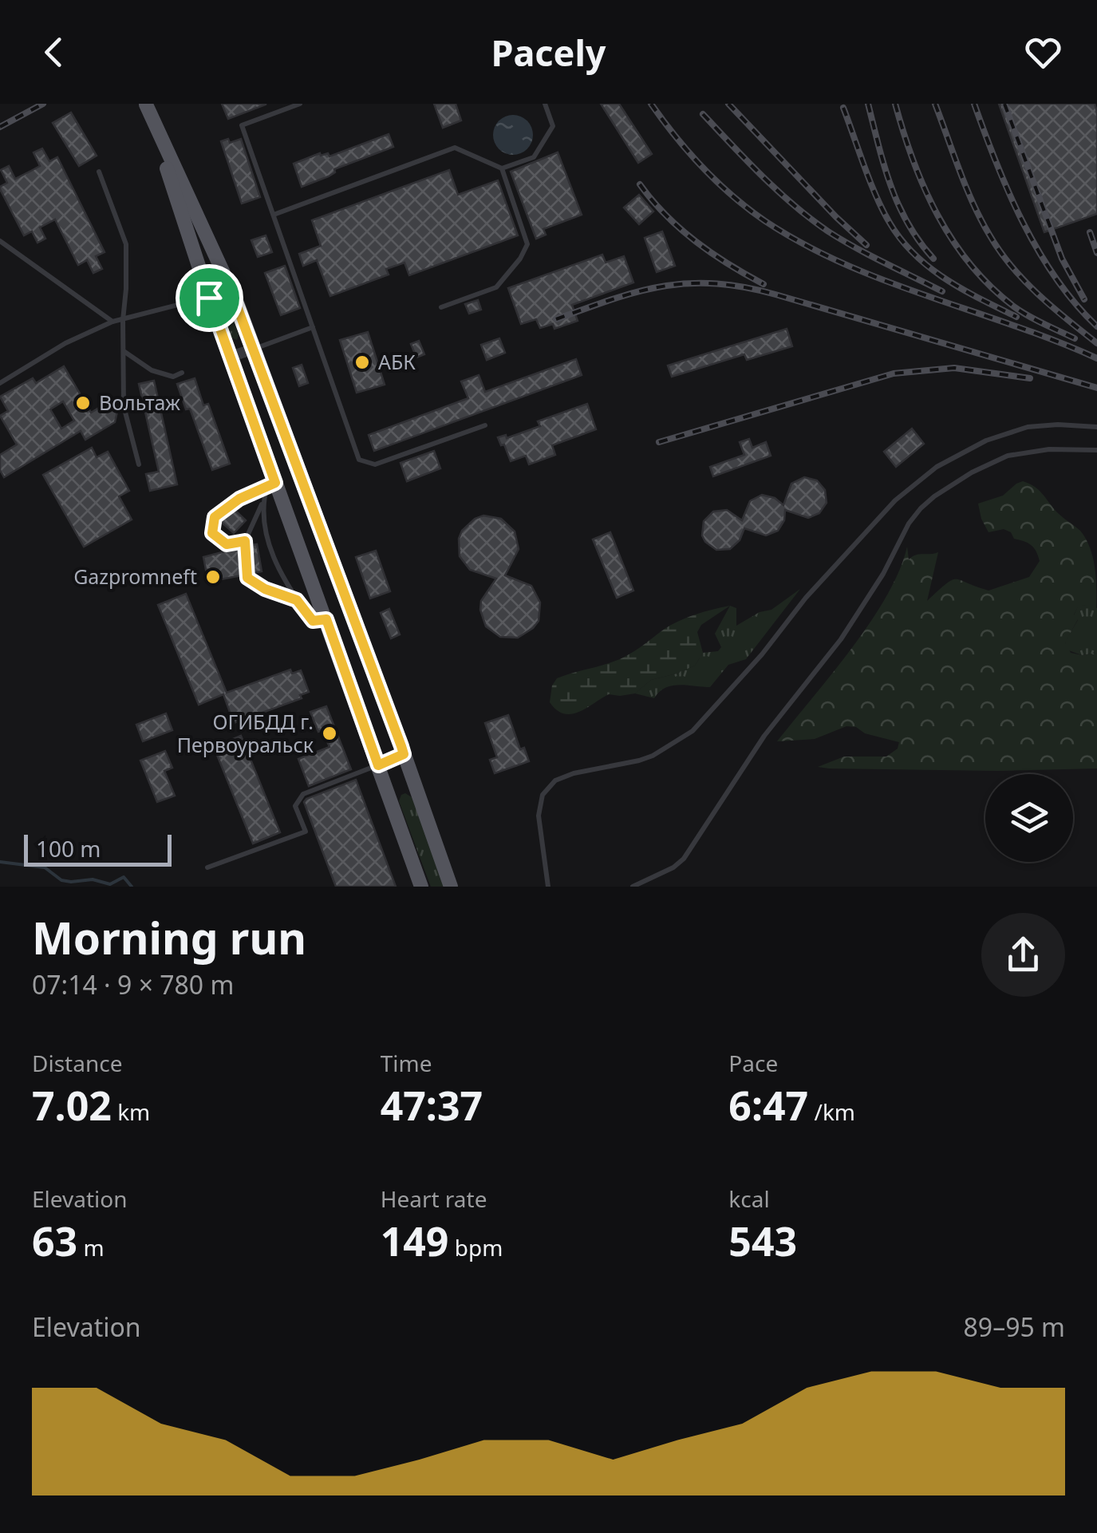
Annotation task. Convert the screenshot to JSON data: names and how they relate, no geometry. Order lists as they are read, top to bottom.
{
  "places": [
    "АБК",
    "Вольтаж",
    "Gazpromneft",
    "ОГИБДД г. Первоуральск"
  ],
  "scale_bar": "100 m",
  "page": {
    "header": "Pacely",
    "scale": "100 m",
    "heading": ["Morning run", "07:14 · 9 × 780 m"],
    "stats": [
      ["Distance", "7.02 km"],
      ["Time", "47:37"],
      ["Pace", "6:47 /km"],
      ["Elevation", "63 m"],
      ["Heart rate", "149 bpm"],
      ["kcal", "543"]
    ],
    "chart": ["Elevation", "89–95 m"]
  }
}
